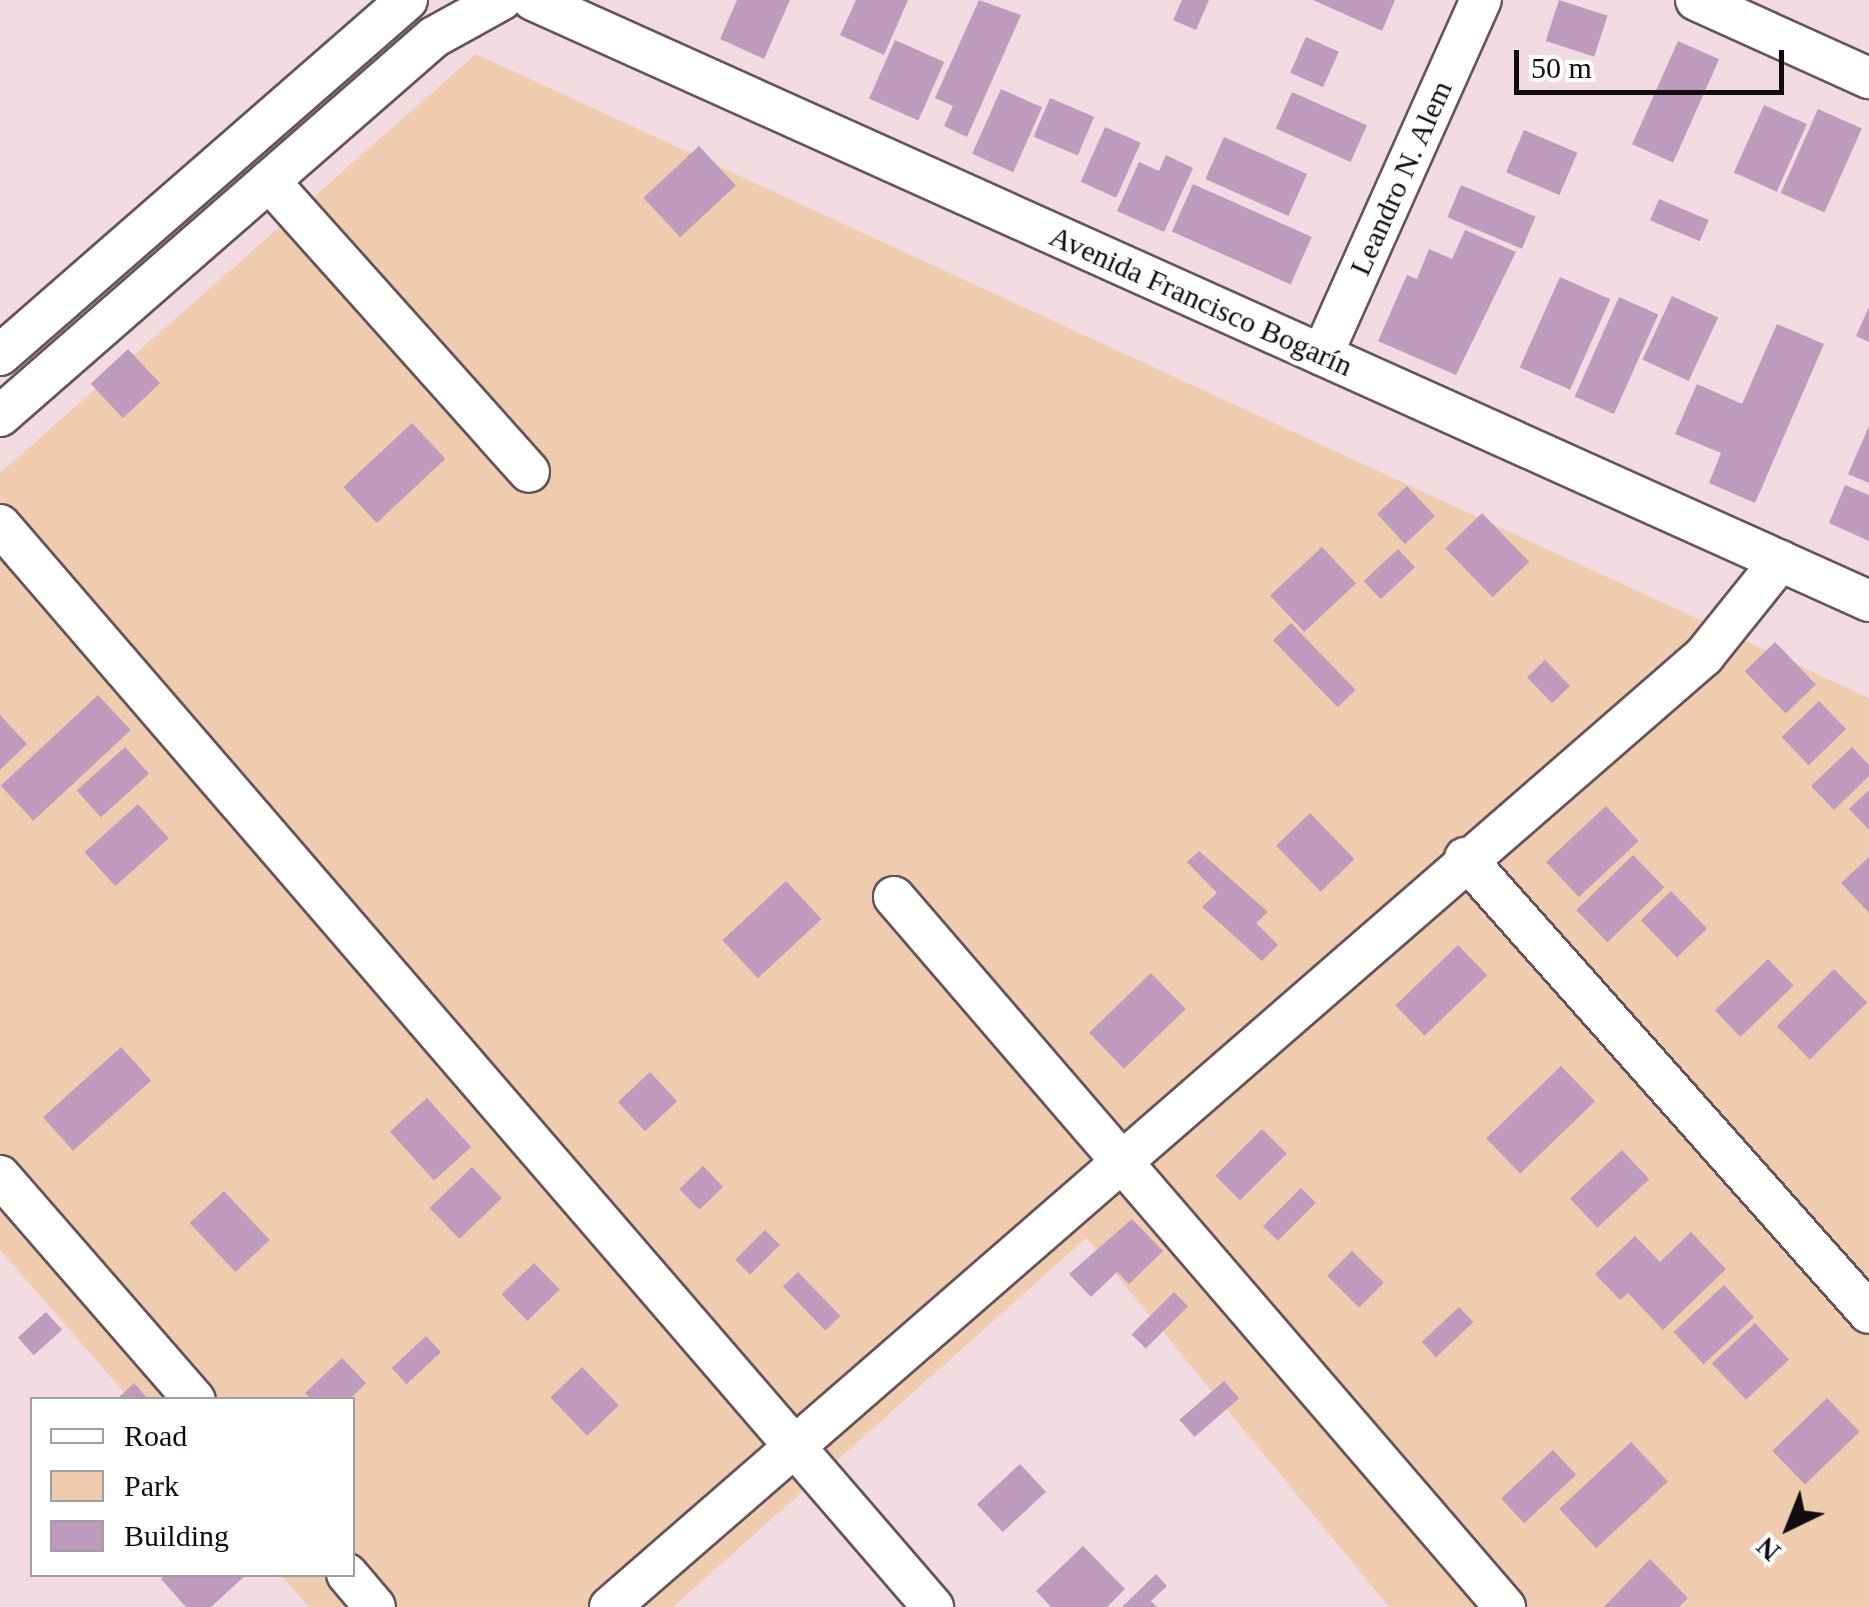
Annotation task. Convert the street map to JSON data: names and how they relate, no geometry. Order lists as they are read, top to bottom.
{
  "streets": {
    "street": ["Leandro N. Alem", "Avenida Francisco Bogarín"]
  },
  "crossings": [
    ["Leandro N. Alem", "Avenida Francisco Bogarín"]
  ],
  "legend": ["Road", "Park", "Building"],
  "scale_bar": "50 m",
  "north": "bottom left"
}
